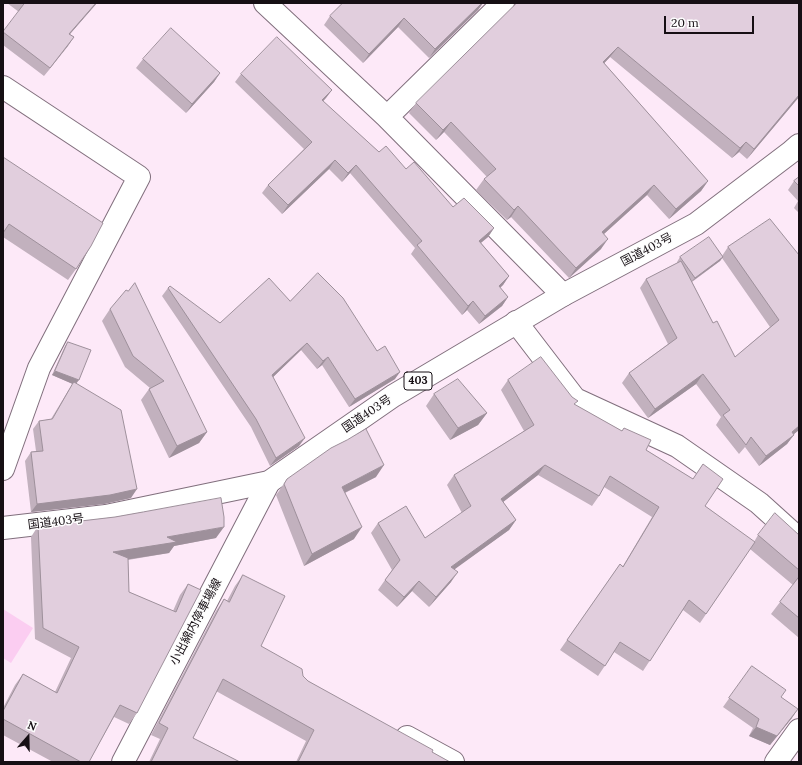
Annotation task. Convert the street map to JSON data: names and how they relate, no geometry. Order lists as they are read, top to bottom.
{
  "streets": {
    "main road": ["国道403号", "403", "小出綿内停車場線"]
  },
  "crossings": [
    ["国道403号", "小出綿内停車場線"]
  ],
  "scale_bar": "20 m",
  "north": "top"
}
